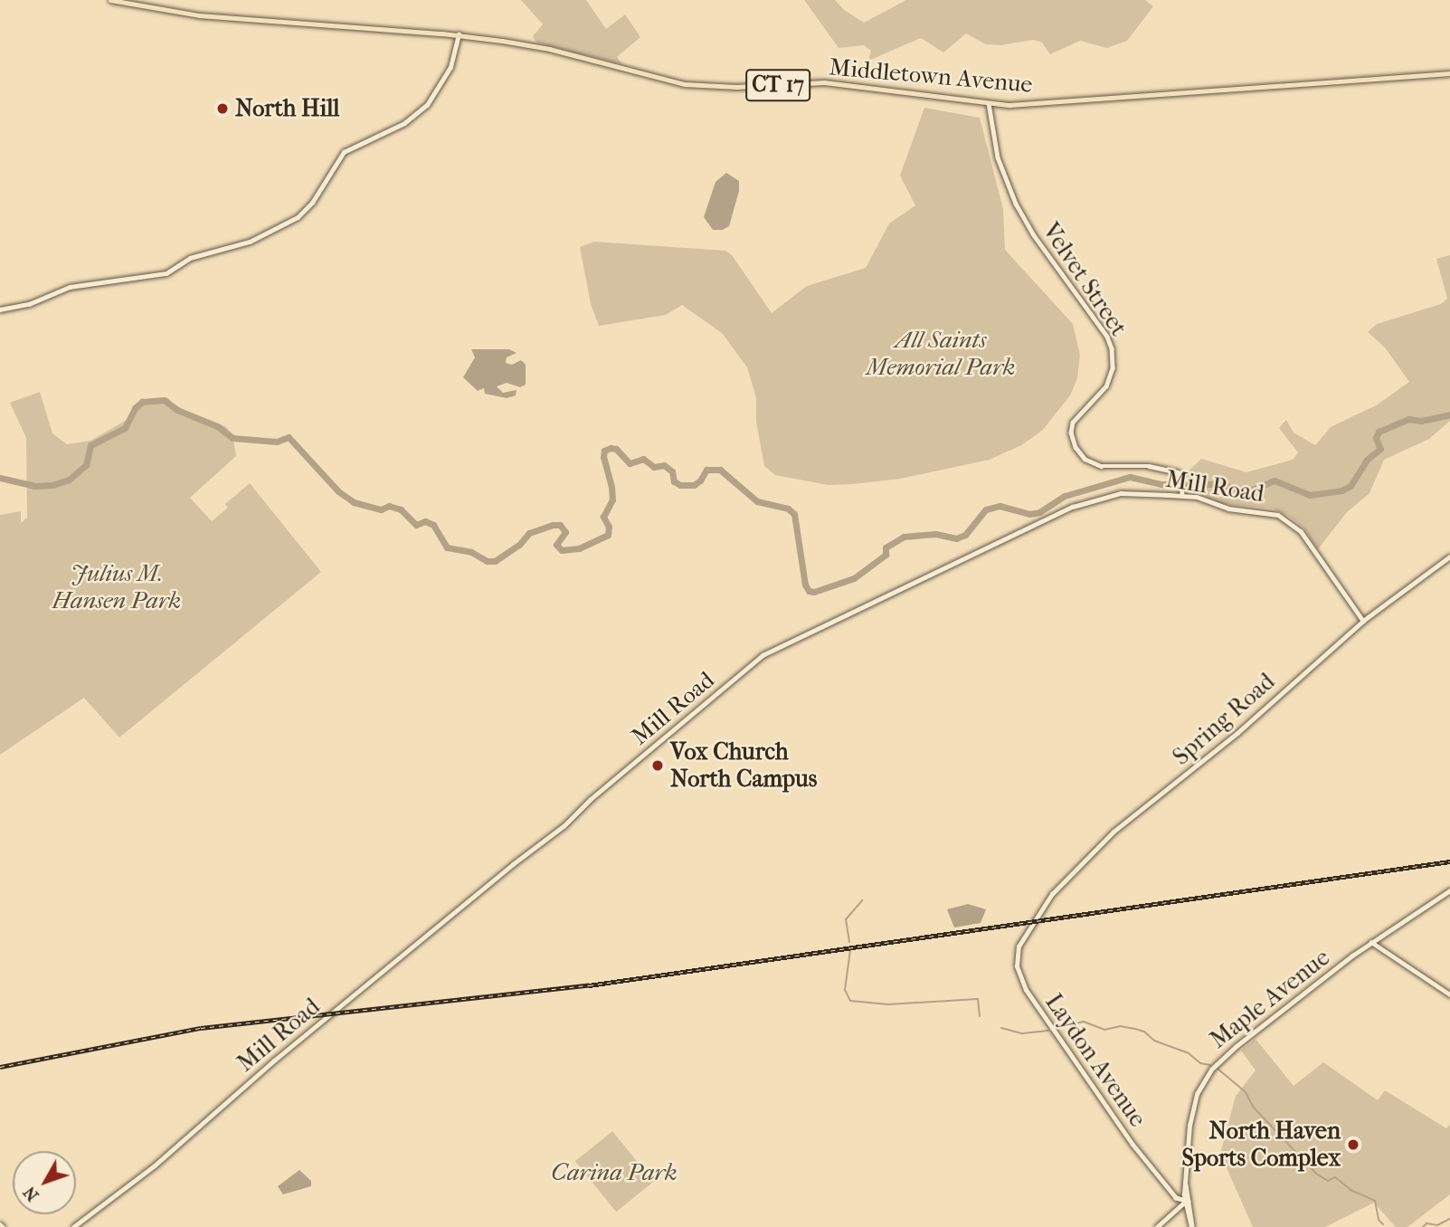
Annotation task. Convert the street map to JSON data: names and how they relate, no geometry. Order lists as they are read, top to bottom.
{
  "streets": {
    "main road": ["Middletown Avenue", "CT 17"],
    "street": [
      "Velvet Street",
      "Mill Road",
      "Spring Road",
      "Maple Avenue",
      "Laydon Avenue"
    ]
  },
  "crossings": [
    ["Middletown Avenue", "Velvet Street"],
    ["Velvet Street", "Mill Road"],
    ["Mill Road", "Spring Road"],
    ["Spring Road", "Laydon Avenue"],
    ["Maple Avenue", "Laydon Avenue"]
  ],
  "parks": ["All Saints Memorial Park", "Julius M. Hansen Park", "Carina Park"],
  "places": ["North Hill", "Vox Church North Campus", "North Haven Sports Complex"],
  "north": "bottom left"
}
